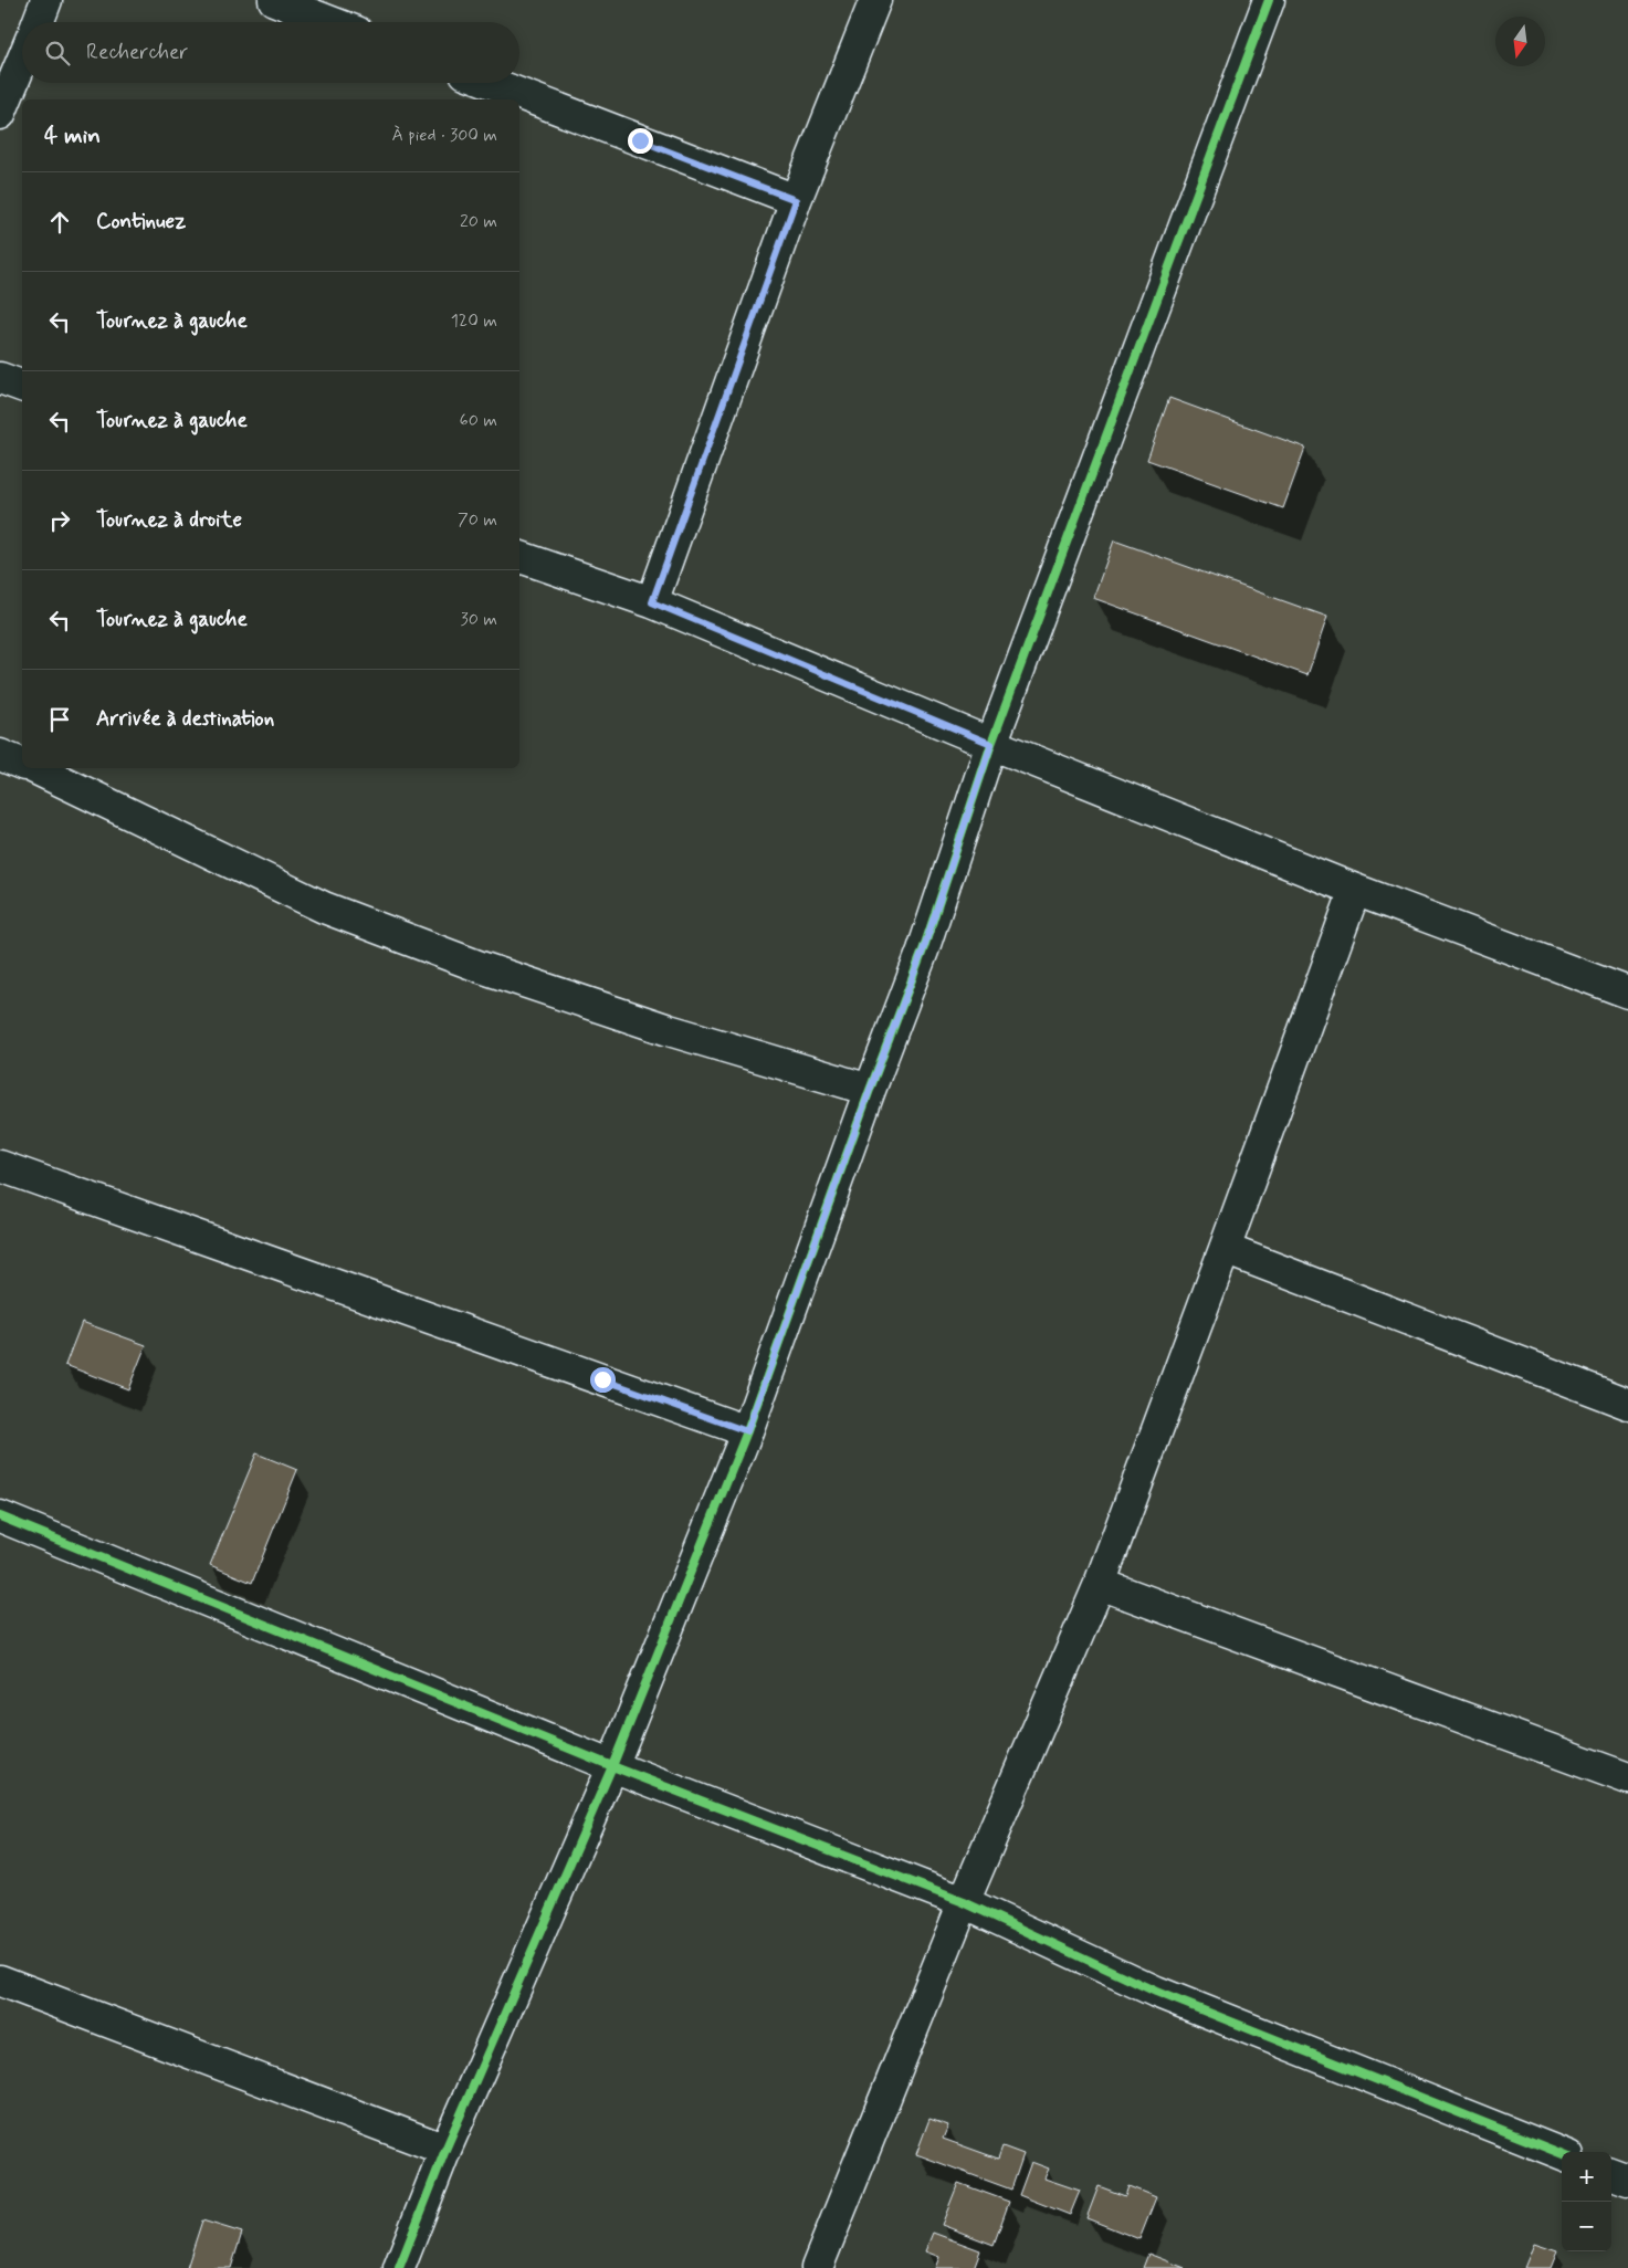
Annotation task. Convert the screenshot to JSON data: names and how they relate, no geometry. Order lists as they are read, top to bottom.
{
  "north": "bottom",
  "page": {
    "search": "Rechercher",
    "heading": ["4 min", "À pied · 300 m"],
    "list": [
      ["Continuez", "20 m"],
      ["Tournez à gauche", "120 m"],
      ["Tournez à gauche", "60 m"],
      ["Tournez à droite", "70 m"],
      ["Tournez à gauche", "30 m"],
      "Arrivée à destination"
    ],
    "map_buttons": ["+", "−"]
  }
}
